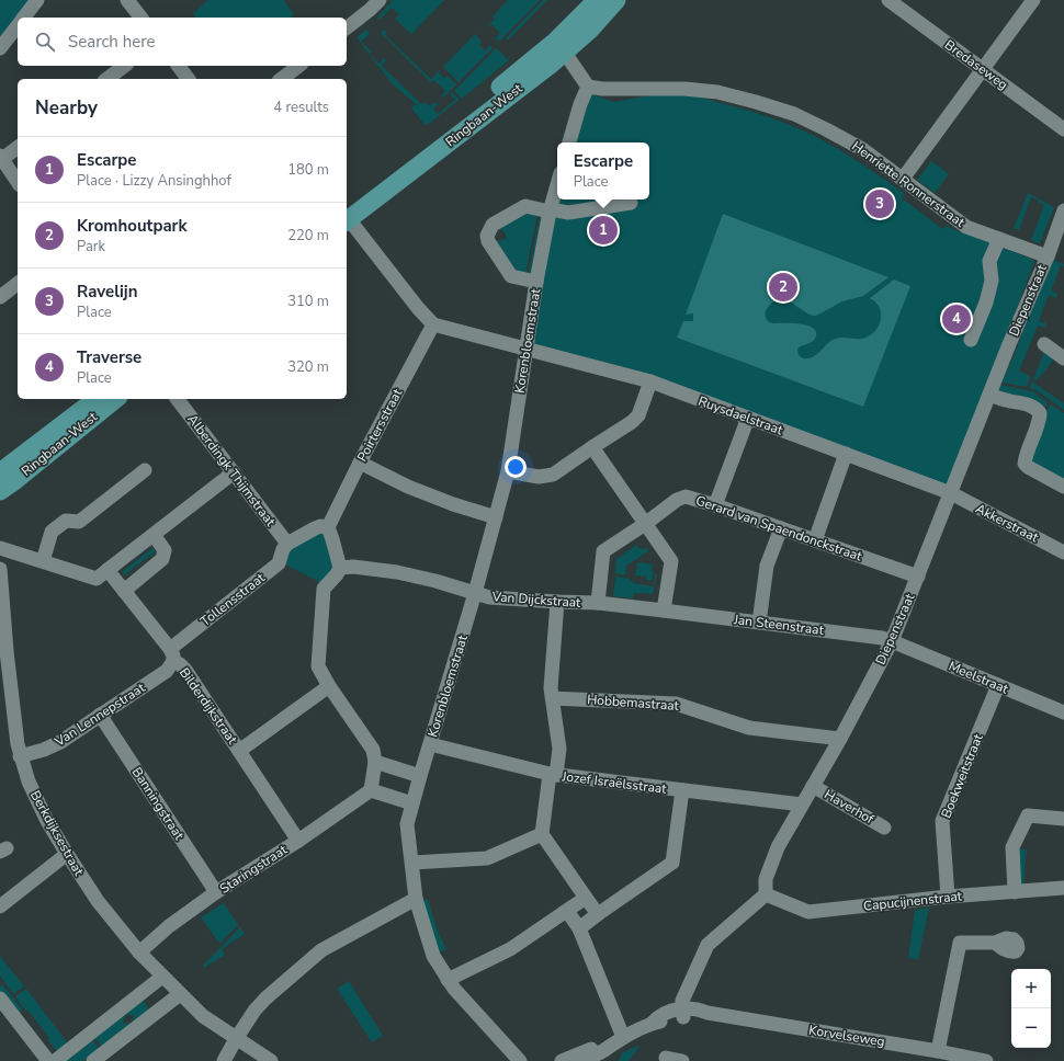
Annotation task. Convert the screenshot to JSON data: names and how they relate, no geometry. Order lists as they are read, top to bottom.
{
  "streets": {
    "main road": ["Ringbaan-West"],
    "street": [
      "Bredaseweg",
      "Henriette Ronnerstraat",
      "Diepenstraat",
      "Korenbloemstraat",
      "Ruysdaelstraat",
      "Poirtersstraat",
      "Alberdingk Thijmstraat",
      "Akkerstraat",
      "Gerard van Spaendonckstraat",
      "Tollensstraat",
      "Van Dijckstraat",
      "Jan Steenstraat",
      "Meelstraat",
      "Hobbemastraat",
      "Bilderdijkstraat",
      "Van Lennepstraat",
      "Boekweitstraat",
      "Jozef Israëlsstraat",
      "Banningstraat",
      "Haverhof",
      "Berkdijksestraat",
      "Staringstraat",
      "Capucijnenstraat",
      "Korvelseweg"
    ]
  },
  "crossings": [
    ["Henriette Ronnerstraat", "Diepenstraat"],
    ["Diepenstraat", "Ruysdaelstraat"],
    ["Diepenstraat", "Akkerstraat"],
    ["Diepenstraat", "Gerard van Spaendonckstraat"],
    ["Diepenstraat", "Jan Steenstraat"],
    ["Diepenstraat", "Meelstraat"],
    ["Diepenstraat", "Hobbemastraat"],
    ["Diepenstraat", "Jozef Israëlsstraat"],
    ["Diepenstraat", "Haverhof"],
    ["Diepenstraat", "Capucijnenstraat"],
    ["Korenbloemstraat", "Ruysdaelstraat"],
    ["Korenbloemstraat", "Van Dijckstraat"],
    ["Korenbloemstraat", "Jozef Israëlsstraat"],
    ["Ruysdaelstraat", "Poirtersstraat"],
    ["Ruysdaelstraat", "Akkerstraat"],
    ["Alberdingk Thijmstraat", "Tollensstraat"],
    ["Tollensstraat", "Bilderdijkstraat"],
    ["Tollensstraat", "Van Lennepstraat"],
    ["Van Dijckstraat", "Jan Steenstraat"],
    ["Jan Steenstraat", "Meelstraat"],
    ["Meelstraat", "Boekweitstraat"],
    ["Bilderdijkstraat", "Van Lennepstraat"],
    ["Bilderdijkstraat", "Staringstraat"],
    ["Van Lennepstraat", "Banningstraat"],
    ["Van Lennepstraat", "Berkdijksestraat"],
    ["Boekweitstraat", "Capucijnenstraat"],
    ["Banningstraat", "Staringstraat"],
    ["Berkdijksestraat", "Staringstraat"]
  ],
  "page": {
    "search": "Search here",
    "heading": ["Nearby", "4 results"],
    "list": [
      {
        "mark": "1",
        "name": "Escarpe",
        "note": "Place · Lizzy Ansinghhof",
        "value": "180 m"
      },
      {
        "mark": "2",
        "name": "Kromhoutpark",
        "note": "Park",
        "value": "220 m"
      },
      {
        "mark": "3",
        "name": "Ravelijn",
        "note": "Place",
        "value": "310 m"
      },
      {
        "mark": "4",
        "name": "Traverse",
        "note": "Place",
        "value": "320 m"
      }
    ],
    "popup": ["Escarpe", "Place"],
    "pins": [
      "3",
      "1",
      "2",
      "4"
    ],
    "map_buttons": ["+", "−"]
  }
}
